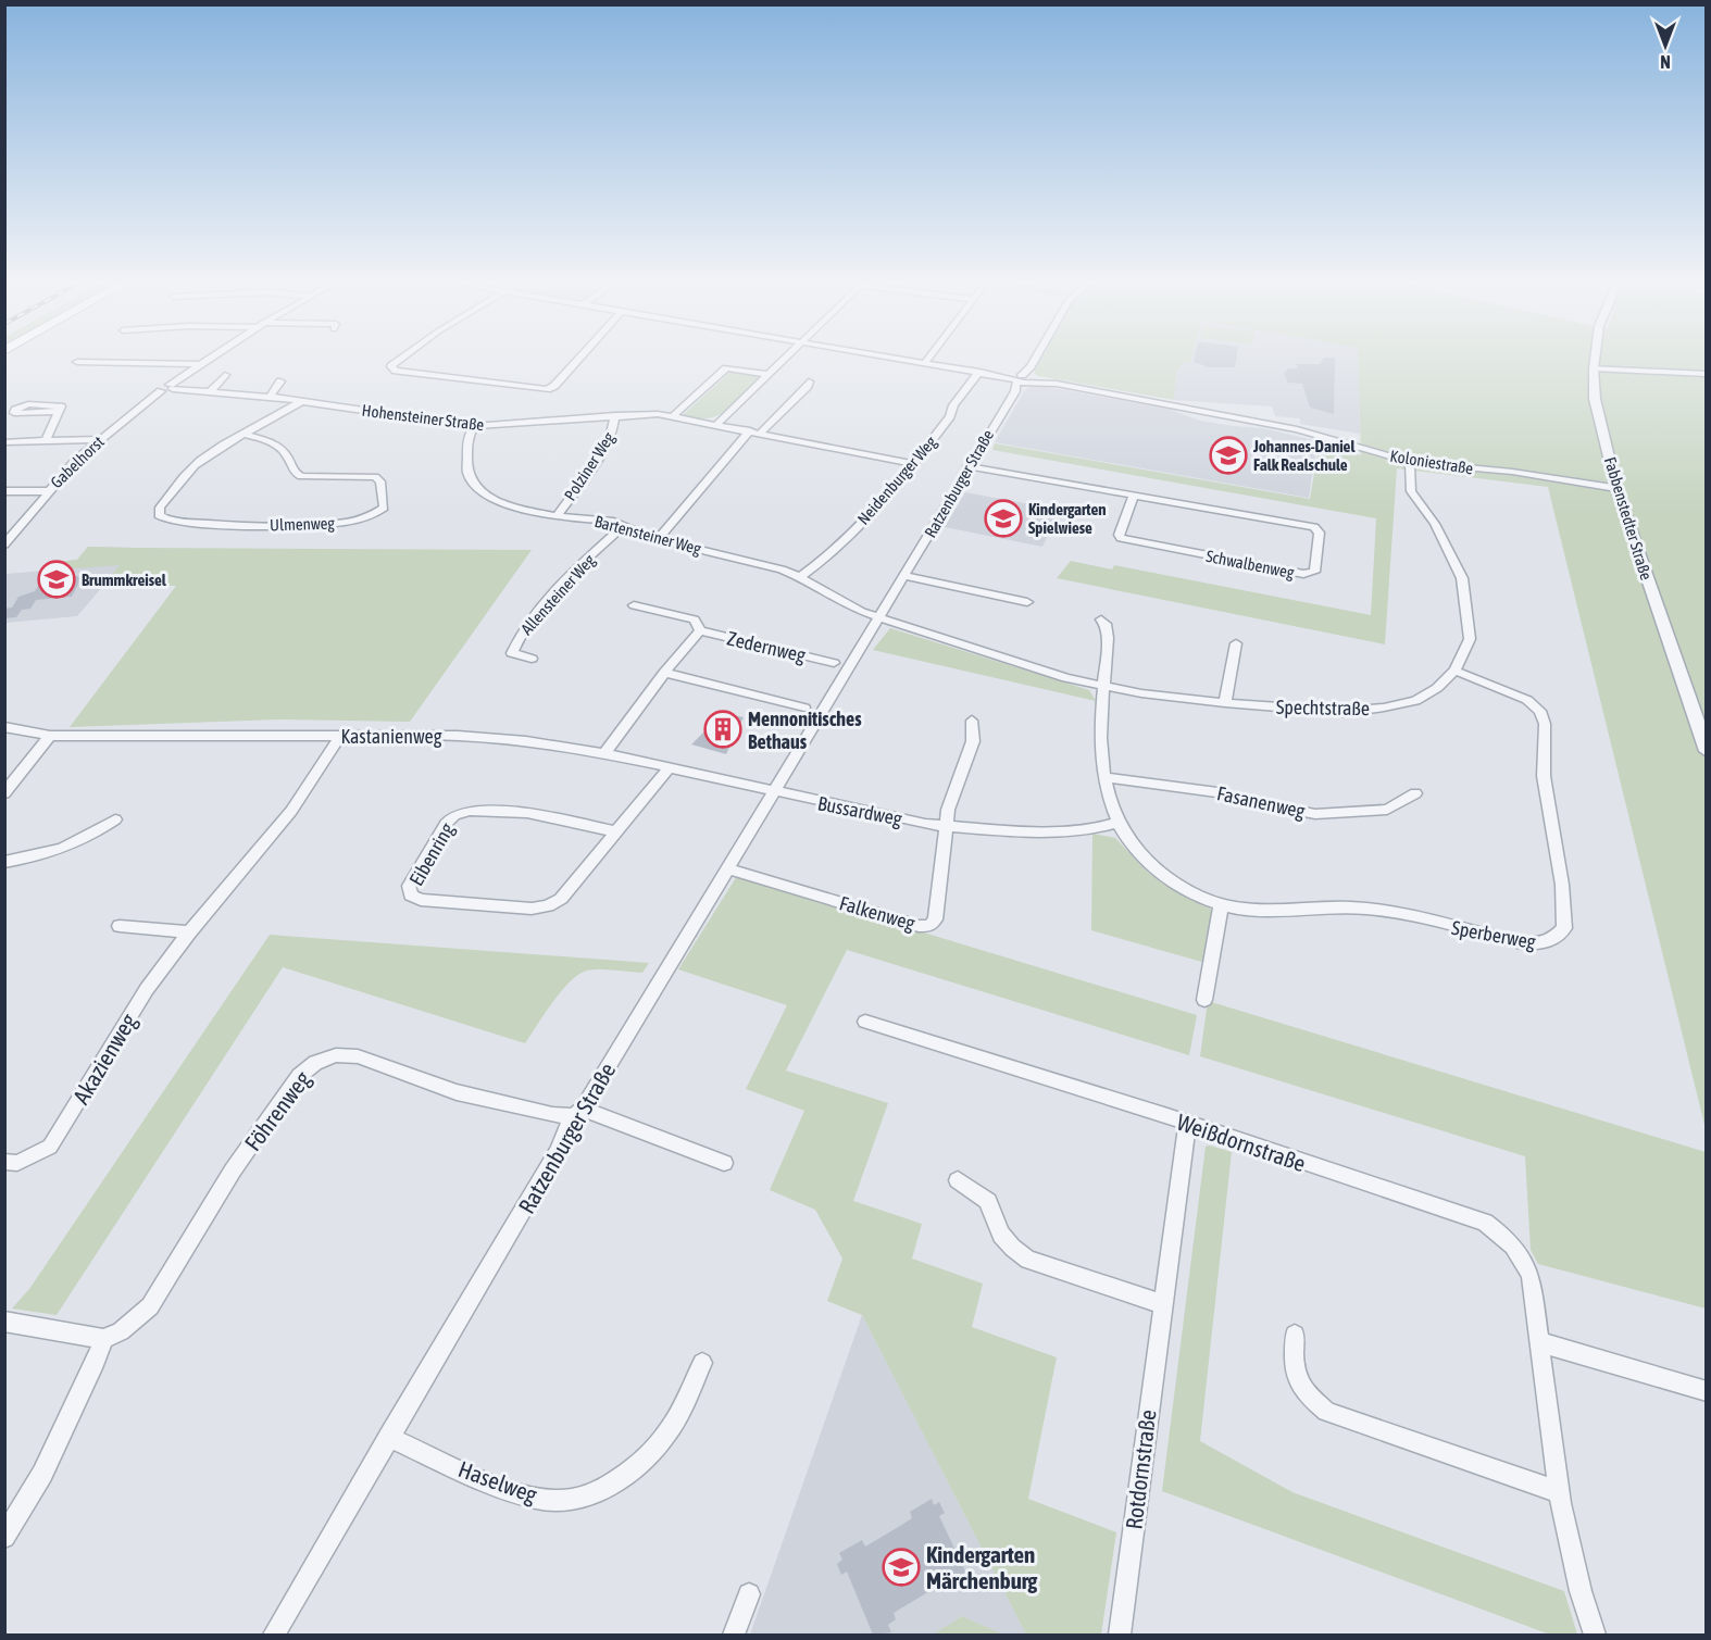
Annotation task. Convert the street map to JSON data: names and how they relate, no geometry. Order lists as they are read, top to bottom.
{
  "streets": {
    "street": [
      "Hohensteiner Straße",
      "Gabelhorst",
      "Koloniestraße",
      "Polziner Weg",
      "Neidenburger Weg",
      "Ratzenburger Straße",
      "Fabbenstedter Straße",
      "Ulmenweg",
      "Bartensteiner Weg",
      "Schwalbenweg",
      "Allensteiner Weg",
      "Zedernweg",
      "Spechtstraße",
      "Kastanienweg",
      "Fasanenweg",
      "Bussardweg",
      "Eibenring",
      "Falkenweg",
      "Sperberweg",
      "Akazienweg",
      "Föhrenweg",
      "Weißdornstraße",
      "Rotdornstraße",
      "Haselweg"
    ]
  },
  "crossings": [
    ["Hohensteiner Straße", "Gabelhorst"],
    ["Hohensteiner Straße", "Polziner Weg"],
    ["Hohensteiner Straße", "Ulmenweg"],
    ["Hohensteiner Straße", "Bartensteiner Weg"],
    ["Koloniestraße", "Ratzenburger Straße"],
    ["Koloniestraße", "Fabbenstedter Straße"],
    ["Koloniestraße", "Spechtstraße"],
    ["Polziner Weg", "Bartensteiner Weg"],
    ["Neidenburger Weg", "Bartensteiner Weg"],
    ["Ratzenburger Straße", "Bartensteiner Weg"],
    ["Ratzenburger Straße", "Schwalbenweg"],
    ["Ratzenburger Straße", "Spechtstraße"],
    ["Ratzenburger Straße", "Kastanienweg"],
    ["Ratzenburger Straße", "Bussardweg"],
    ["Ratzenburger Straße", "Falkenweg"],
    ["Ratzenburger Straße", "Föhrenweg"],
    ["Ratzenburger Straße", "Haselweg"],
    ["Bartensteiner Weg", "Allensteiner Weg"],
    ["Bartensteiner Weg", "Spechtstraße"],
    ["Zedernweg", "Kastanienweg"],
    ["Spechtstraße", "Sperberweg"],
    ["Kastanienweg", "Bussardweg"],
    ["Kastanienweg", "Eibenring"],
    ["Kastanienweg", "Akazienweg"],
    ["Fasanenweg", "Sperberweg"],
    ["Bussardweg", "Falkenweg"],
    ["Bussardweg", "Sperberweg"],
    ["Weißdornstraße", "Rotdornstraße"]
  ],
  "places": {
    "school or university": [
      "Johannes-Daniel Falk Realschule",
      "Kindergarten Spielwiese",
      "Brummkreisel",
      "Kindergarten Märchenburg"
    ],
    "building": ["Mennonitisches Bethaus"]
  },
  "north": "bottom"
}
